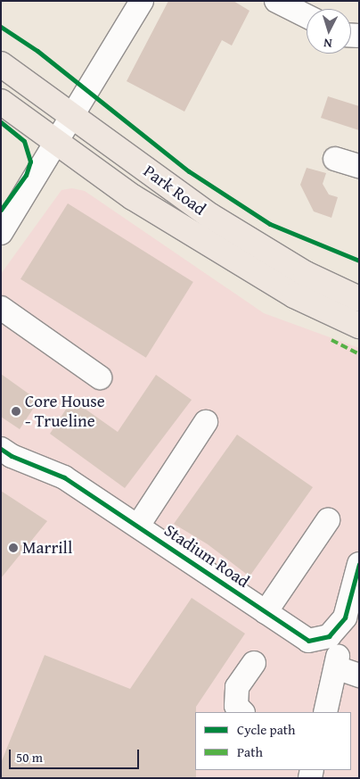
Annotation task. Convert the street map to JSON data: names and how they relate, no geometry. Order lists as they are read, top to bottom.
{
  "streets": {
    "highway": ["Park Road"],
    "street": ["Stadium Road"]
  },
  "places": ["Core House - Trueline", "Marrill"],
  "legend": ["Cycle path", "Path"],
  "scale_bar": "50 m",
  "north": "bottom"
}
